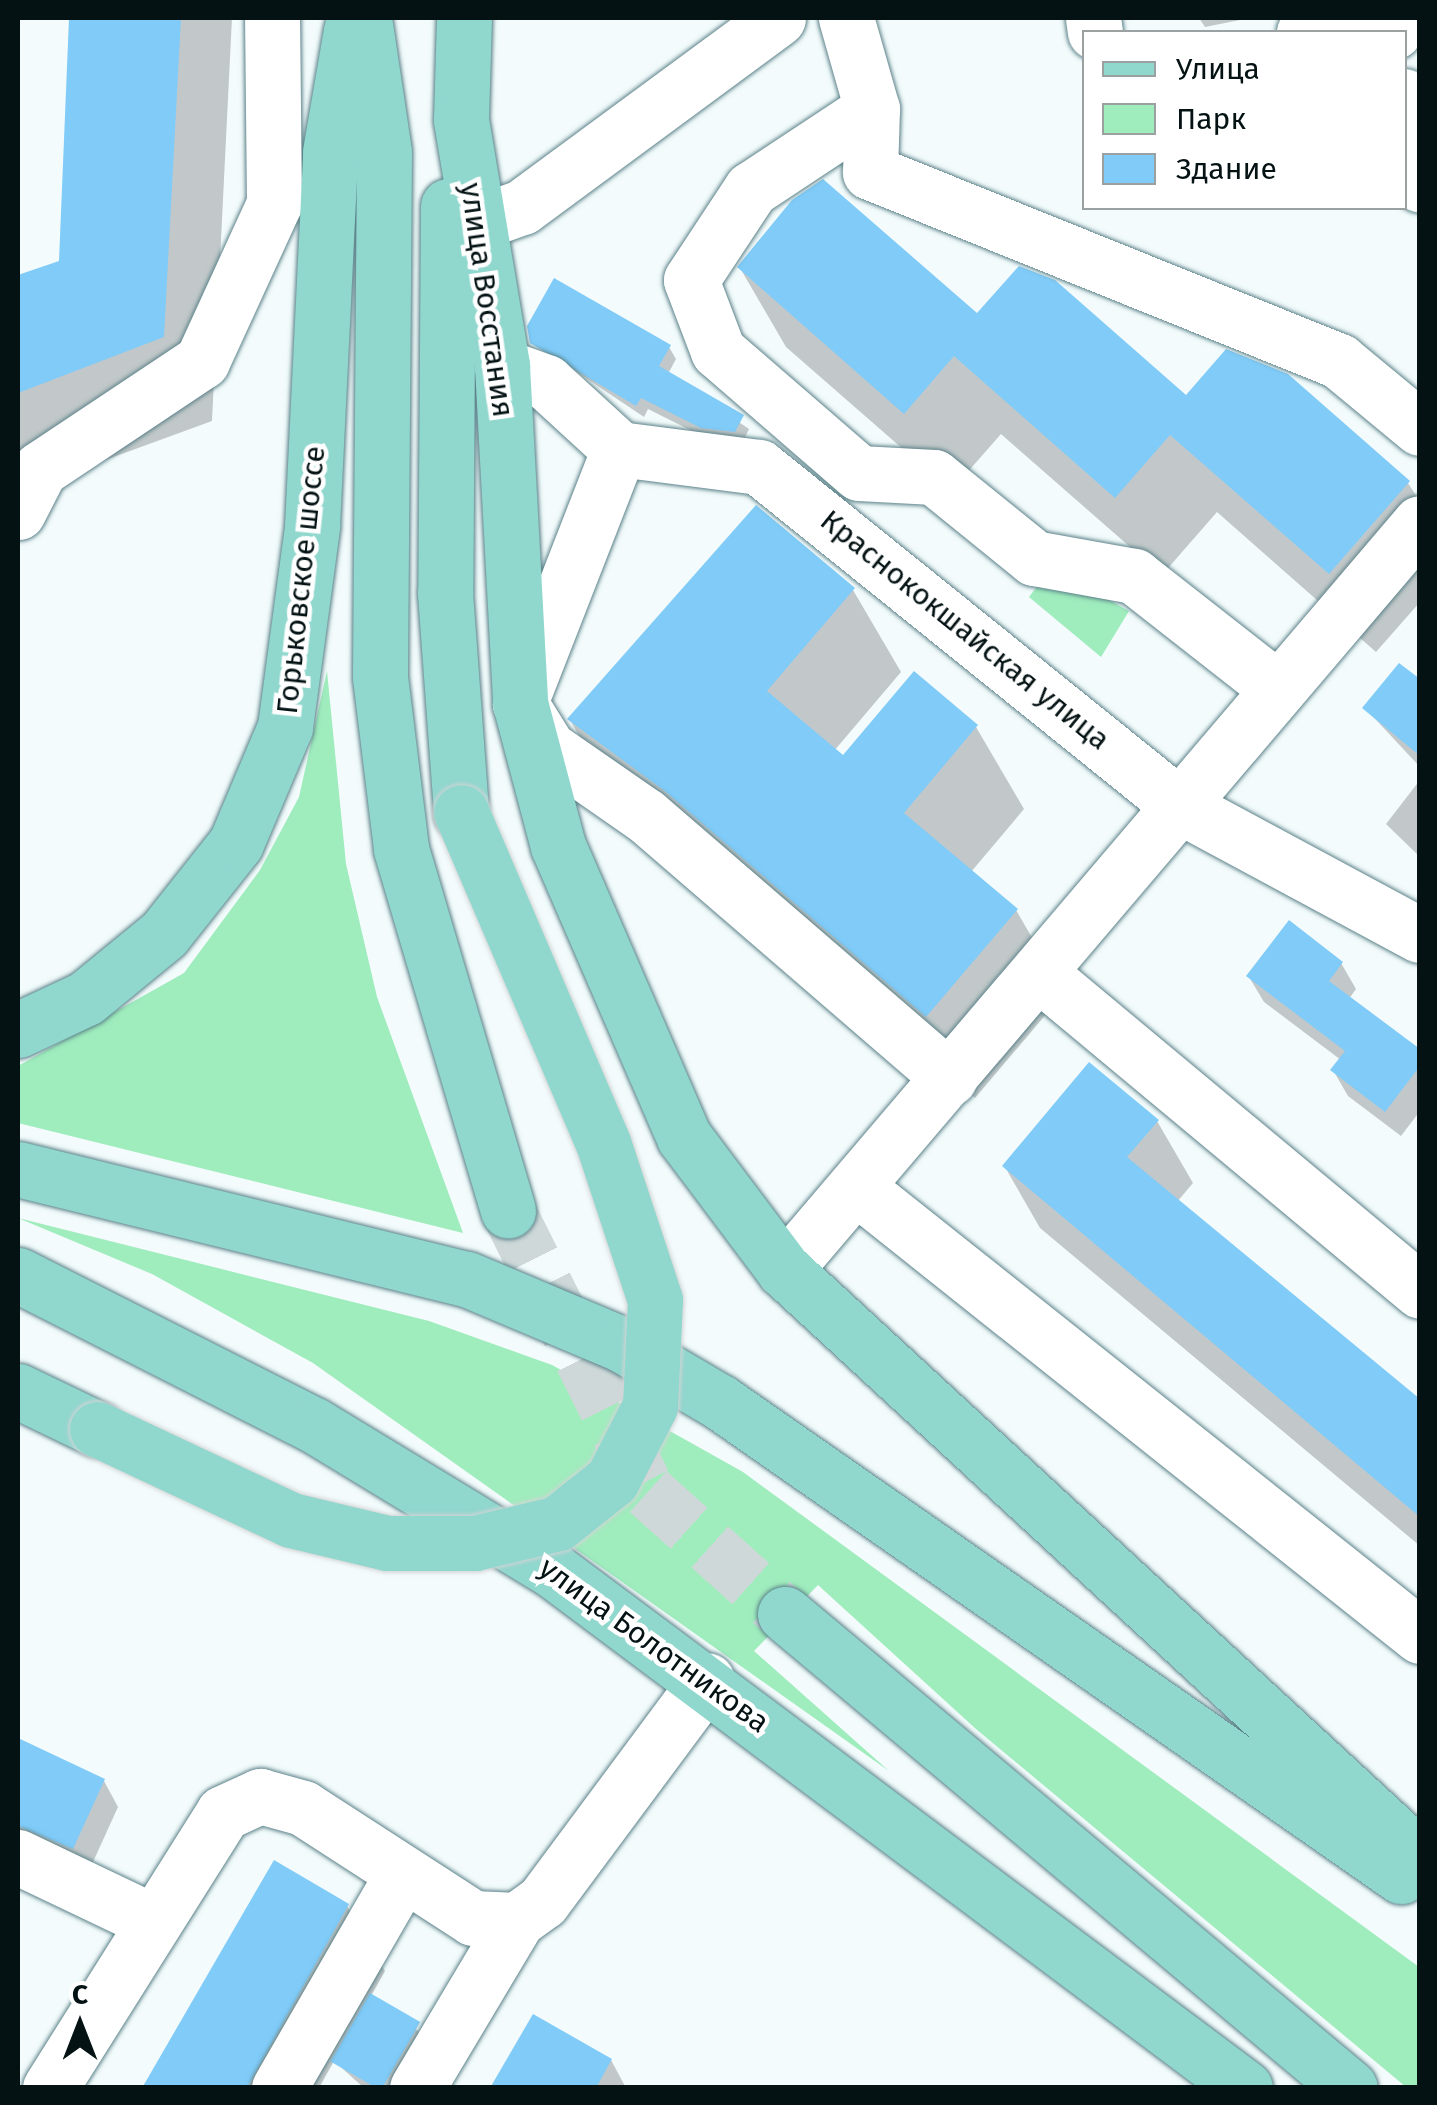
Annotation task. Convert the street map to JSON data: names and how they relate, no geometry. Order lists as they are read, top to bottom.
{
  "streets": {
    "main road": ["улица Восстания", "Горьковское шоссе", "улица Болотникова"],
    "street": ["Краснококшайская улица"]
  },
  "legend": ["Улица", "Парк", "Здание"],
  "north": "top"
}
